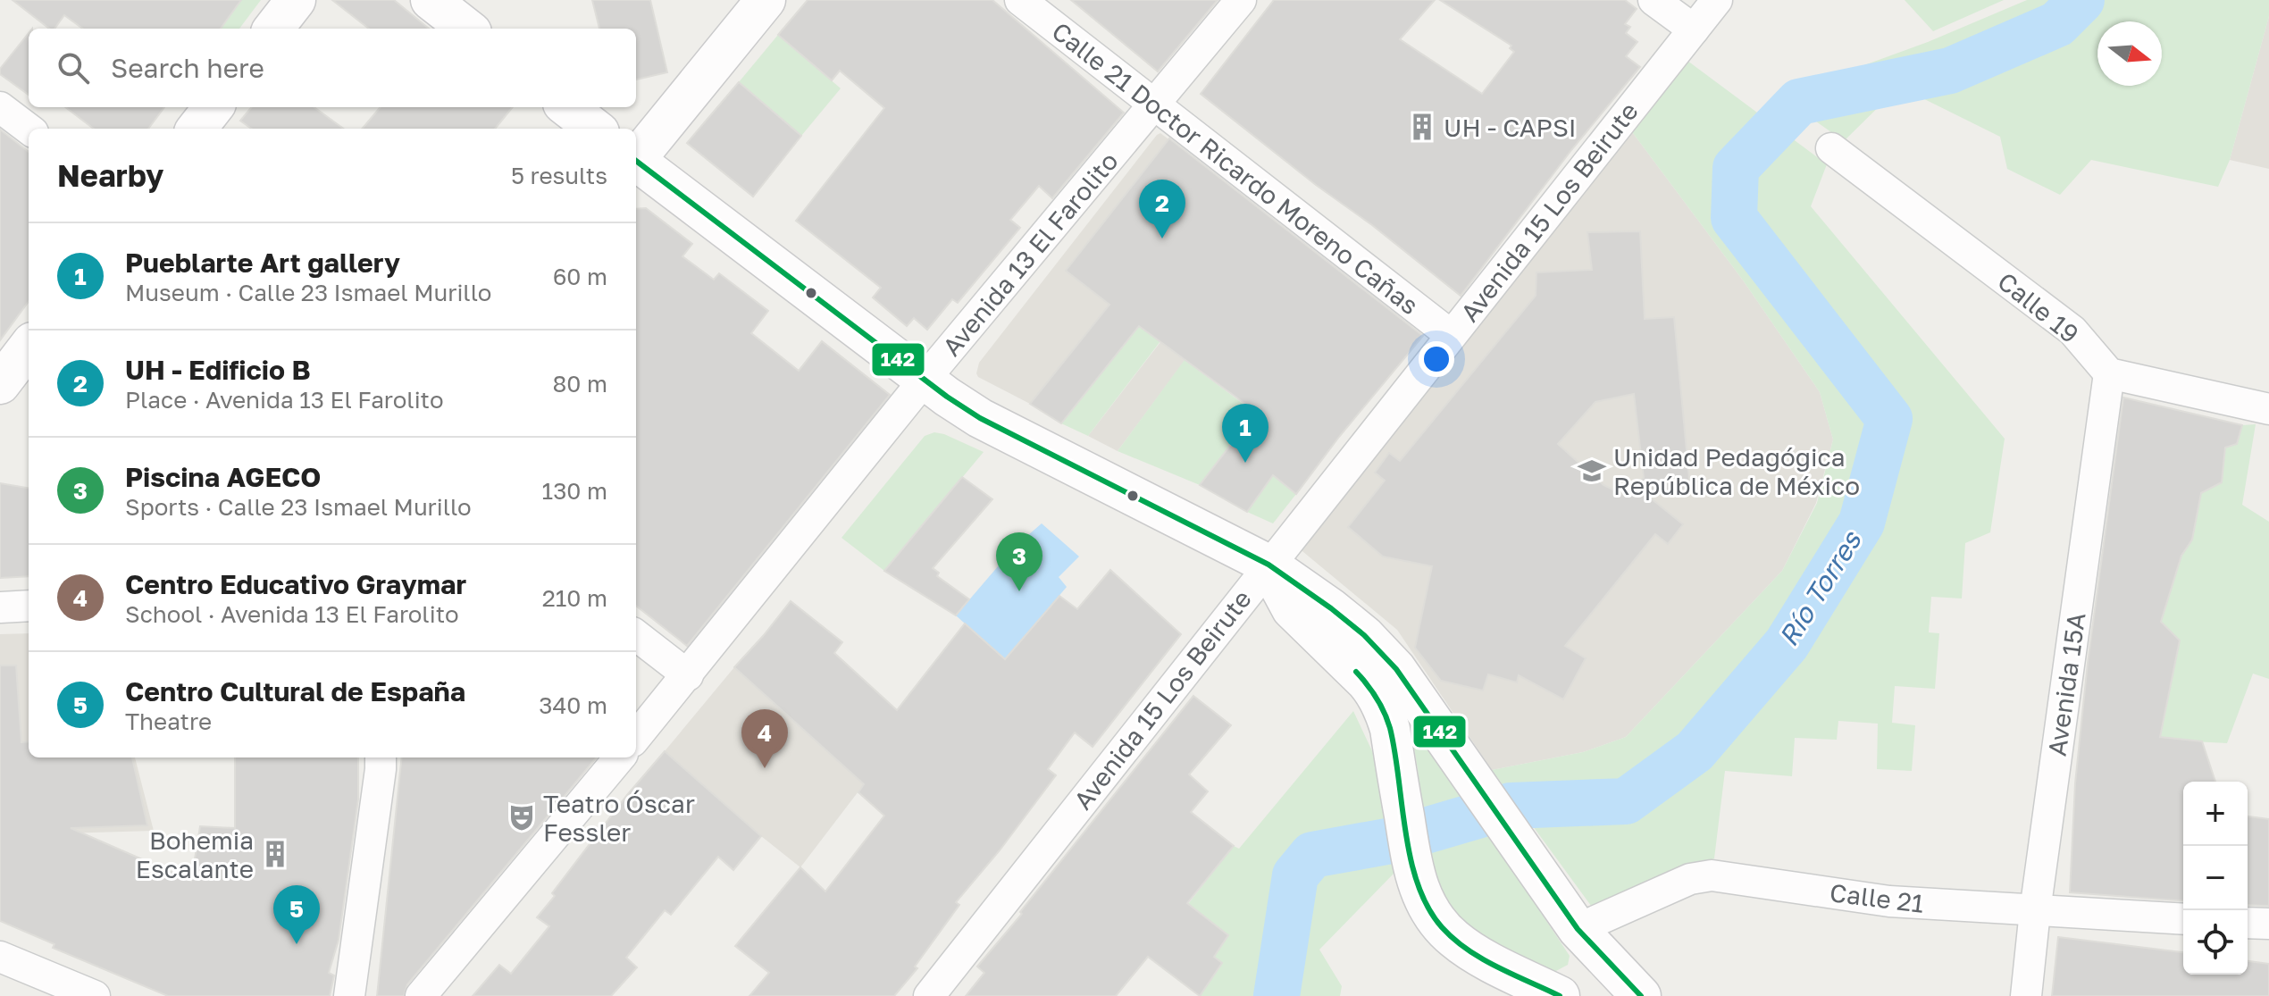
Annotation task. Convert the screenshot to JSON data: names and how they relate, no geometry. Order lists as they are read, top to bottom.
{
  "streets": {
    "street": [
      "Calle 21 Doctor Ricardo Moreno Cañas",
      "Avenida 15 Los Beirute",
      "Avenida 13 El Farolito",
      "Calle 19",
      "Avenida 15A",
      "Calle 21"
    ]
  },
  "crossings": [
    ["Calle 21 Doctor Ricardo Moreno Cañas", "Avenida 15 Los Beirute"],
    ["Calle 21 Doctor Ricardo Moreno Cañas", "Avenida 13 El Farolito"],
    ["Calle 19", "Avenida 15A"],
    ["Avenida 15A", "Calle 21"]
  ],
  "water": ["Río Torres"],
  "places": {
    "building": ["UH - CAPSI", "Bohemia Escalante"],
    "school or university": ["Unidad Pedagógica República de México"],
    "theatre": ["Teatro Óscar Fessler"]
  },
  "lines": ["transit line 142"],
  "north": "right",
  "page": {
    "search": "Search here",
    "heading": ["Nearby", "5 results"],
    "pins": [
      "2",
      "1",
      "3",
      "4",
      "5"
    ],
    "list": [
      {
        "mark": "1",
        "name": "Pueblarte Art gallery",
        "note": "Museum · Calle 23 Ismael Murillo",
        "value": "60 m"
      },
      {
        "mark": "2",
        "name": "UH - Edificio B",
        "note": "Place · Avenida 13 El Farolito",
        "value": "80 m"
      },
      {
        "mark": "3",
        "name": "Piscina AGECO",
        "note": "Sports · Calle 23 Ismael Murillo",
        "value": "130 m"
      },
      {
        "mark": "4",
        "name": "Centro Educativo Graymar",
        "note": "School · Avenida 13 El Farolito",
        "value": "210 m"
      },
      {
        "mark": "5",
        "name": "Centro Cultural de España",
        "note": "Theatre",
        "value": "340 m"
      }
    ],
    "map_buttons": ["+", "−"]
  }
}
